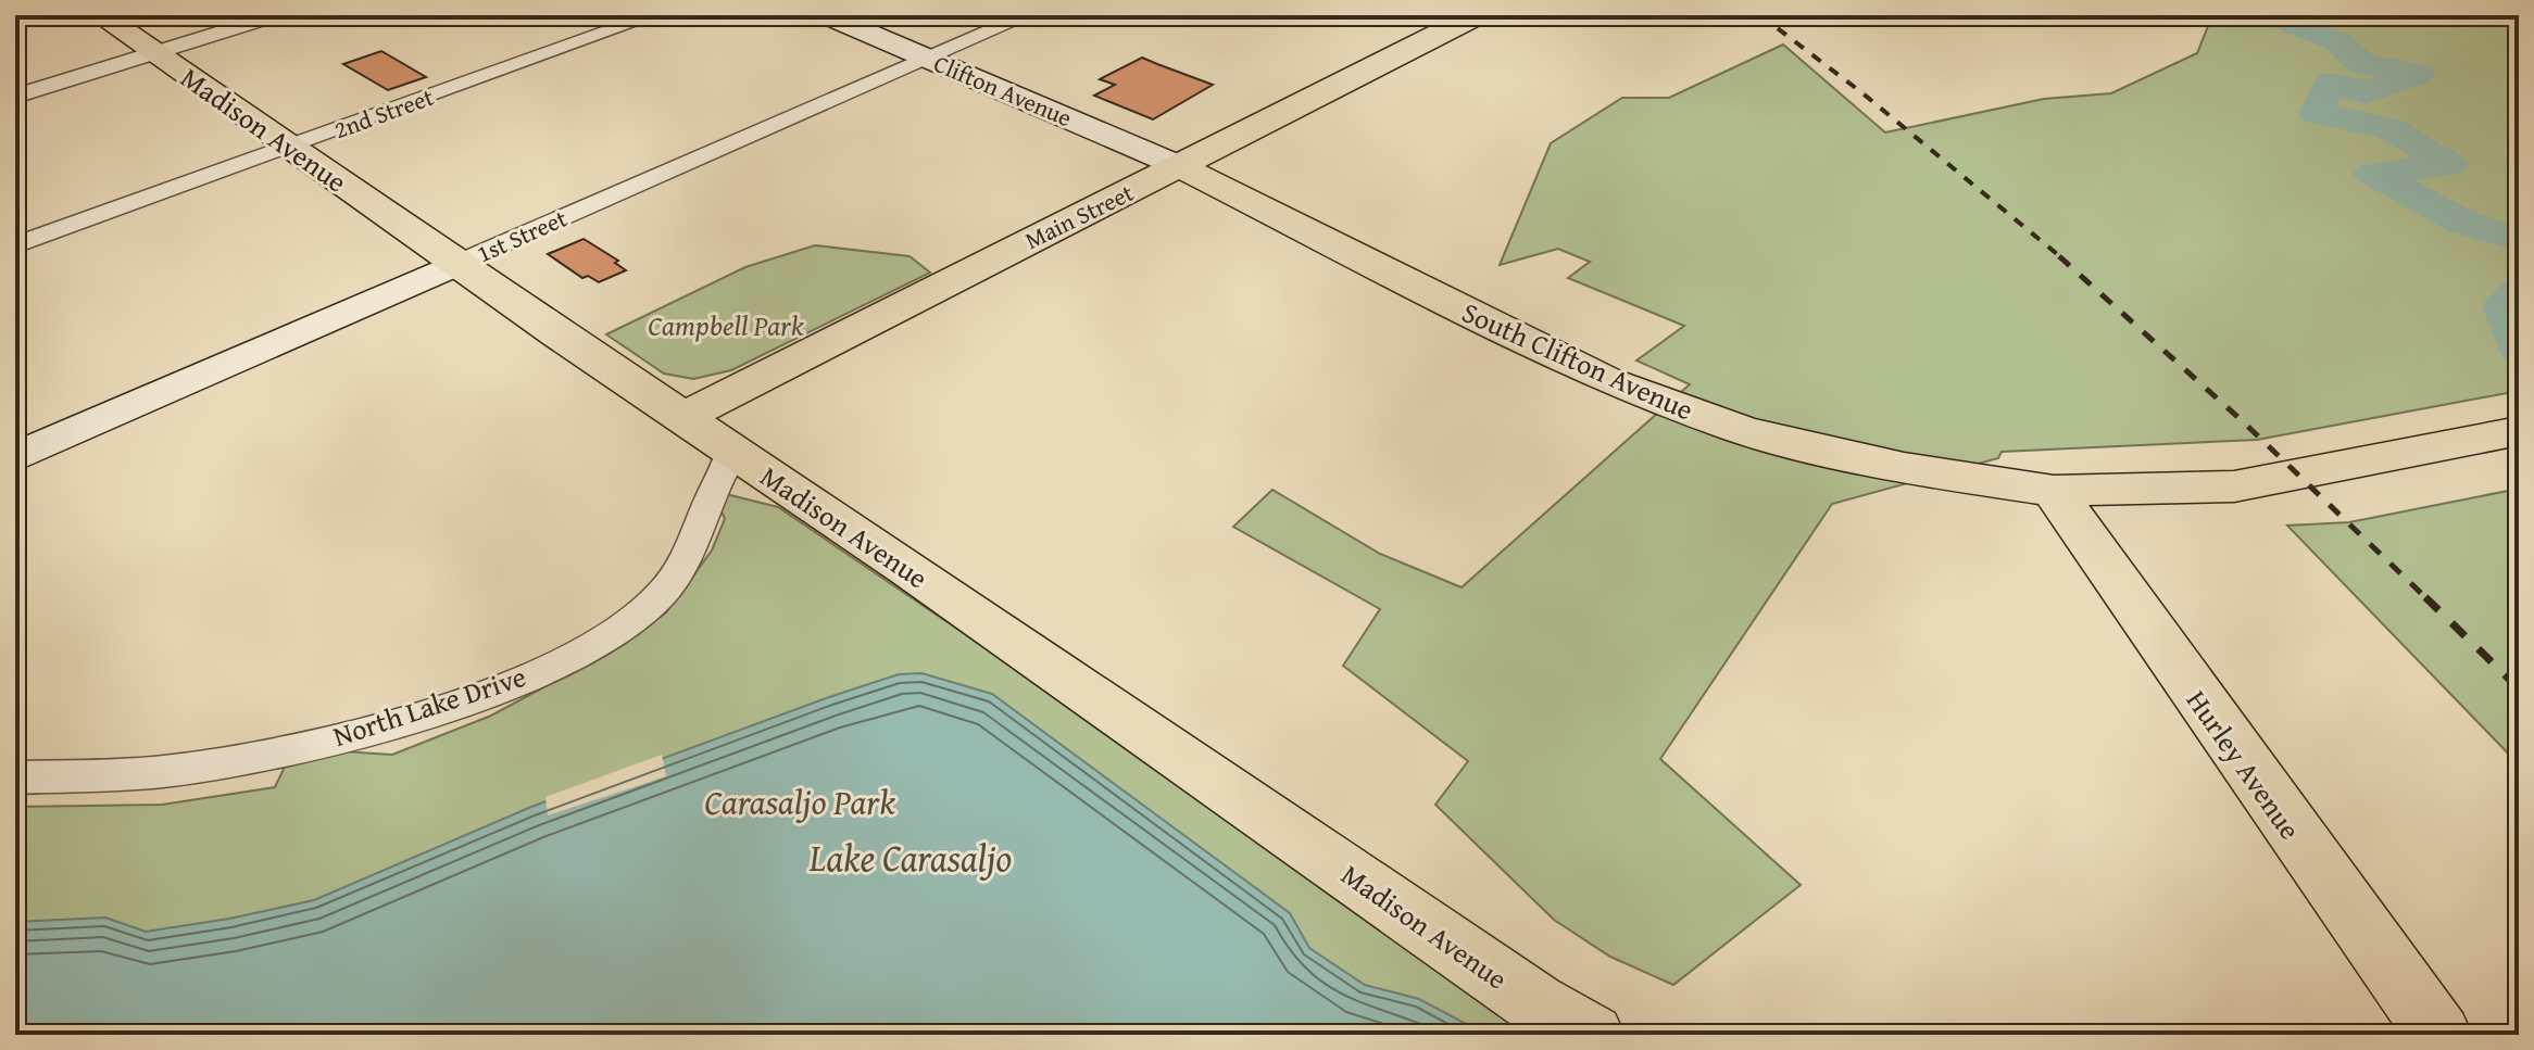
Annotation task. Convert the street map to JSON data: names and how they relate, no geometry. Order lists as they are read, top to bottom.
{
  "streets": {
    "main road": [
      "Madison Avenue",
      "Main Street",
      "South Clifton Avenue",
      "Hurley Avenue"
    ],
    "street": [
      "Clifton Avenue",
      "2nd Street",
      "1st Street",
      "North Lake Drive"
    ]
  },
  "crossings": [
    ["Clifton Avenue", "Main Street"],
    ["Clifton Avenue", "1st Street"],
    ["Clifton Avenue", "South Clifton Avenue"],
    ["2nd Street", "Madison Avenue"],
    ["Madison Avenue", "Main Street"],
    ["Madison Avenue", "1st Street"],
    ["Madison Avenue", "North Lake Drive"],
    ["Main Street", "South Clifton Avenue"],
    ["South Clifton Avenue", "Hurley Avenue"]
  ],
  "water": ["Lake Carasaljo"],
  "parks": ["Campbell Park", "Carasaljo Park"]
}
